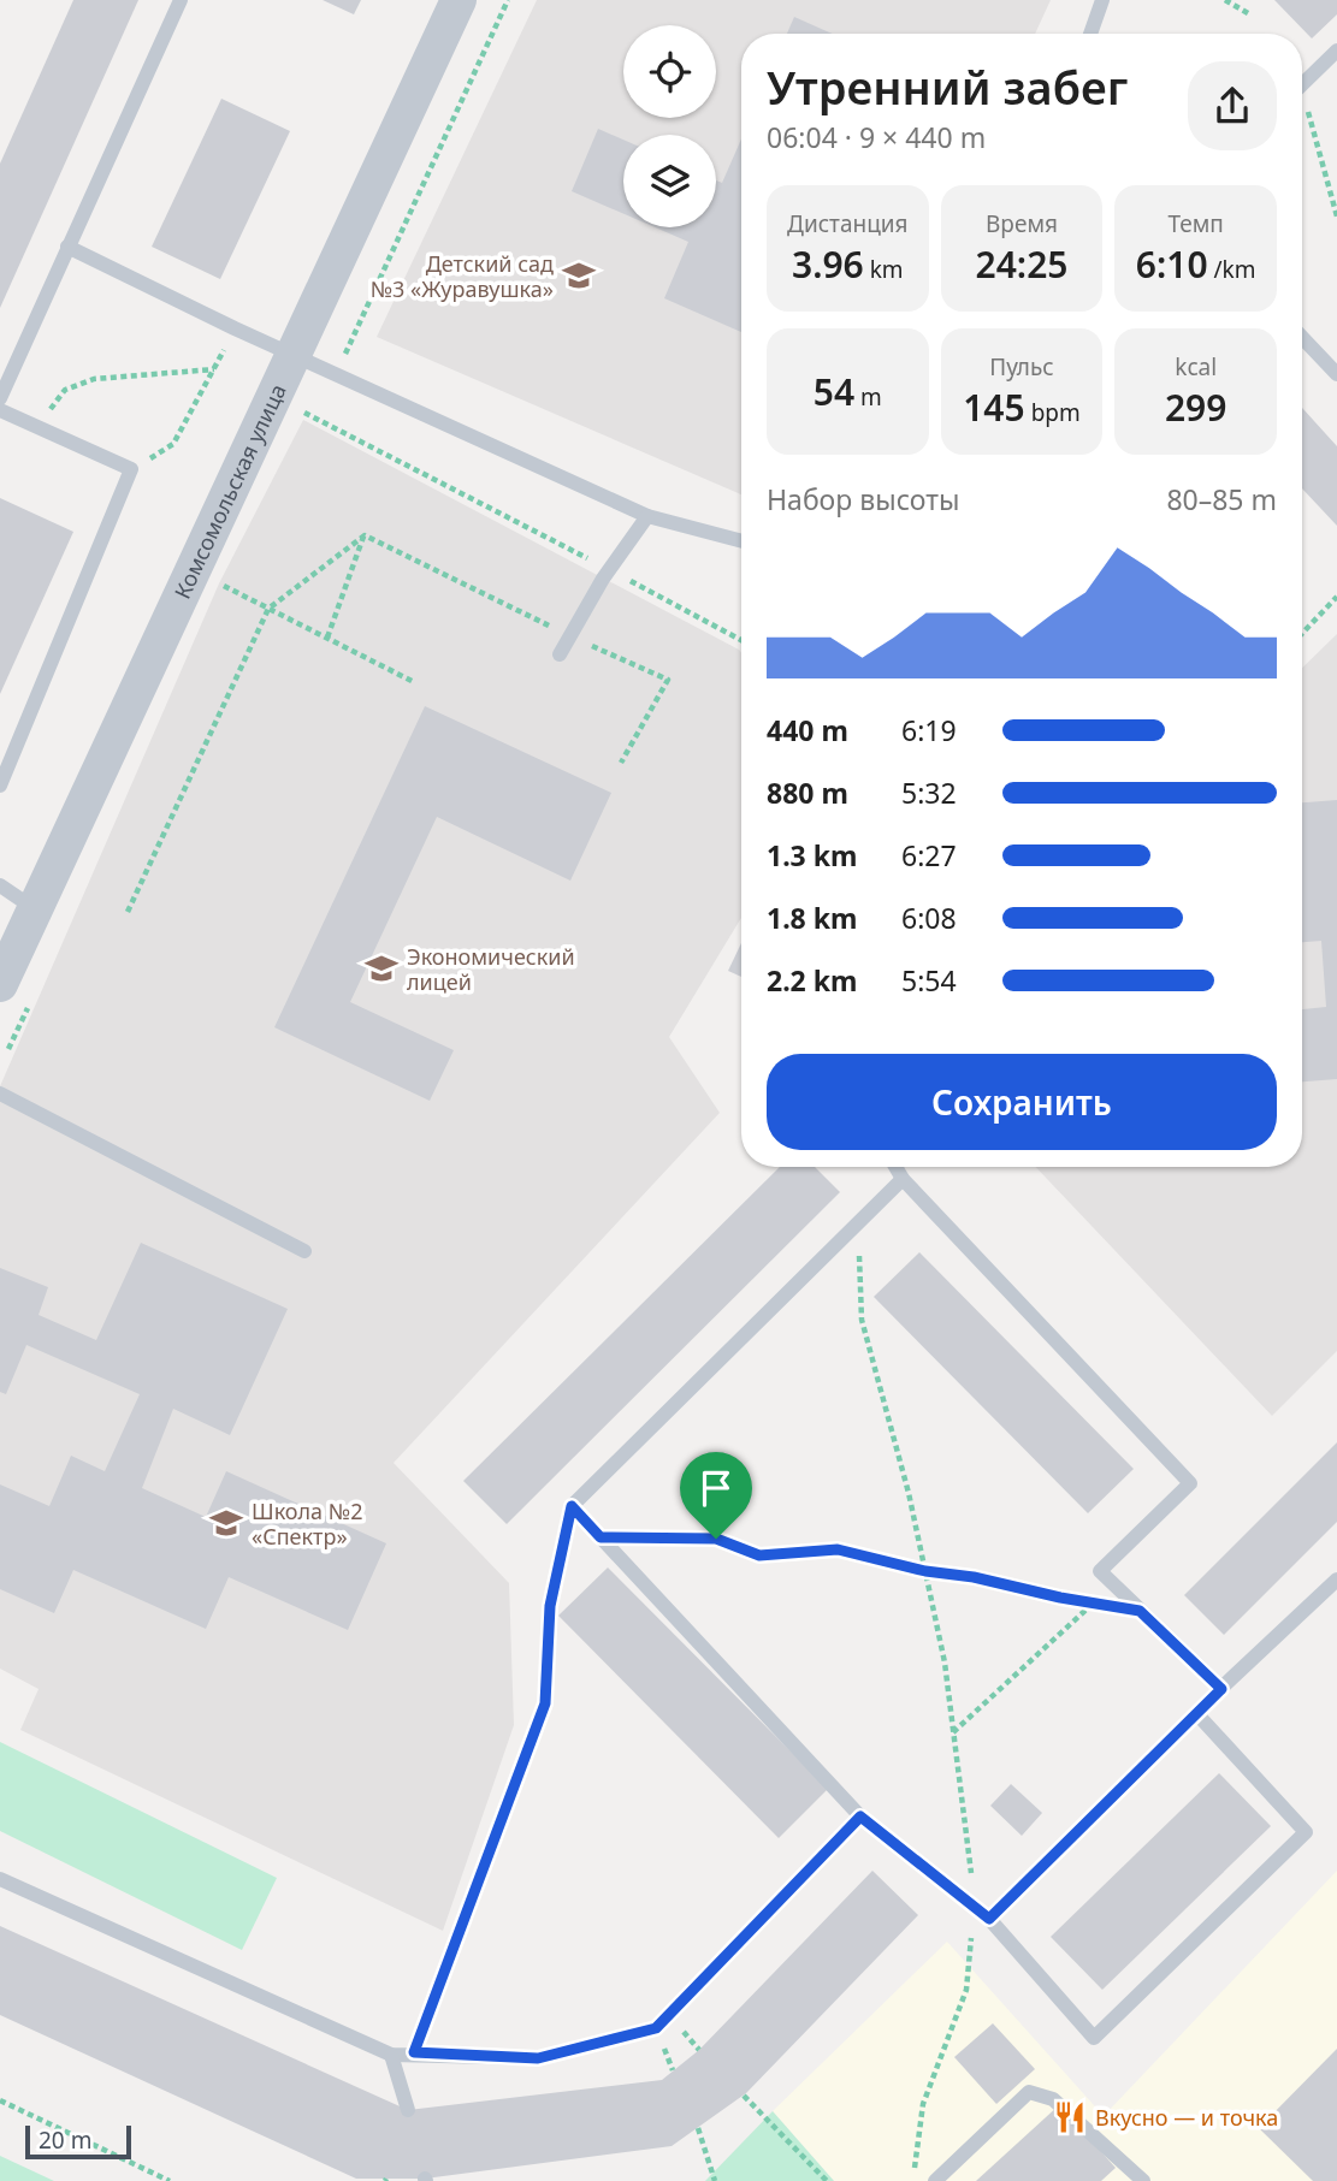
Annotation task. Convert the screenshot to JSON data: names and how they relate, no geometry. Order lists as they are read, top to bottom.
{
  "streets": {
    "street": ["Комсомольская улица"]
  },
  "places": {
    "school or university": ["Детский сад №3 «Журавушка»", "Экономический лицей", "Школа №2 «Спектр»"],
    "restaurant": ["Вкусно — и точка"]
  },
  "scale_bar": "20 m",
  "page": {
    "heading": ["Утренний забег", "06:04 · 9 × 440 m"],
    "stats": [
      ["Дистанция", "3.96 km"],
      ["Время", "24:25"],
      ["Темп", "6:10 /km"],
      ["54 m"],
      ["Пульс", "145 bpm"],
      ["kcal", "299"]
    ],
    "chart": ["Набор высоты", "80–85 m"],
    "list": [
      {
        "name": "440 m",
        "note": "6:19"
      },
      {
        "name": "880 m",
        "note": "5:32"
      },
      {
        "name": "1.3 km",
        "note": "6:27"
      },
      {
        "name": "1.8 km",
        "note": "6:08"
      },
      {
        "name": "2.2 km",
        "note": "5:54"
      }
    ],
    "buttons": "Сохранить",
    "scale": "20 m"
  }
}
